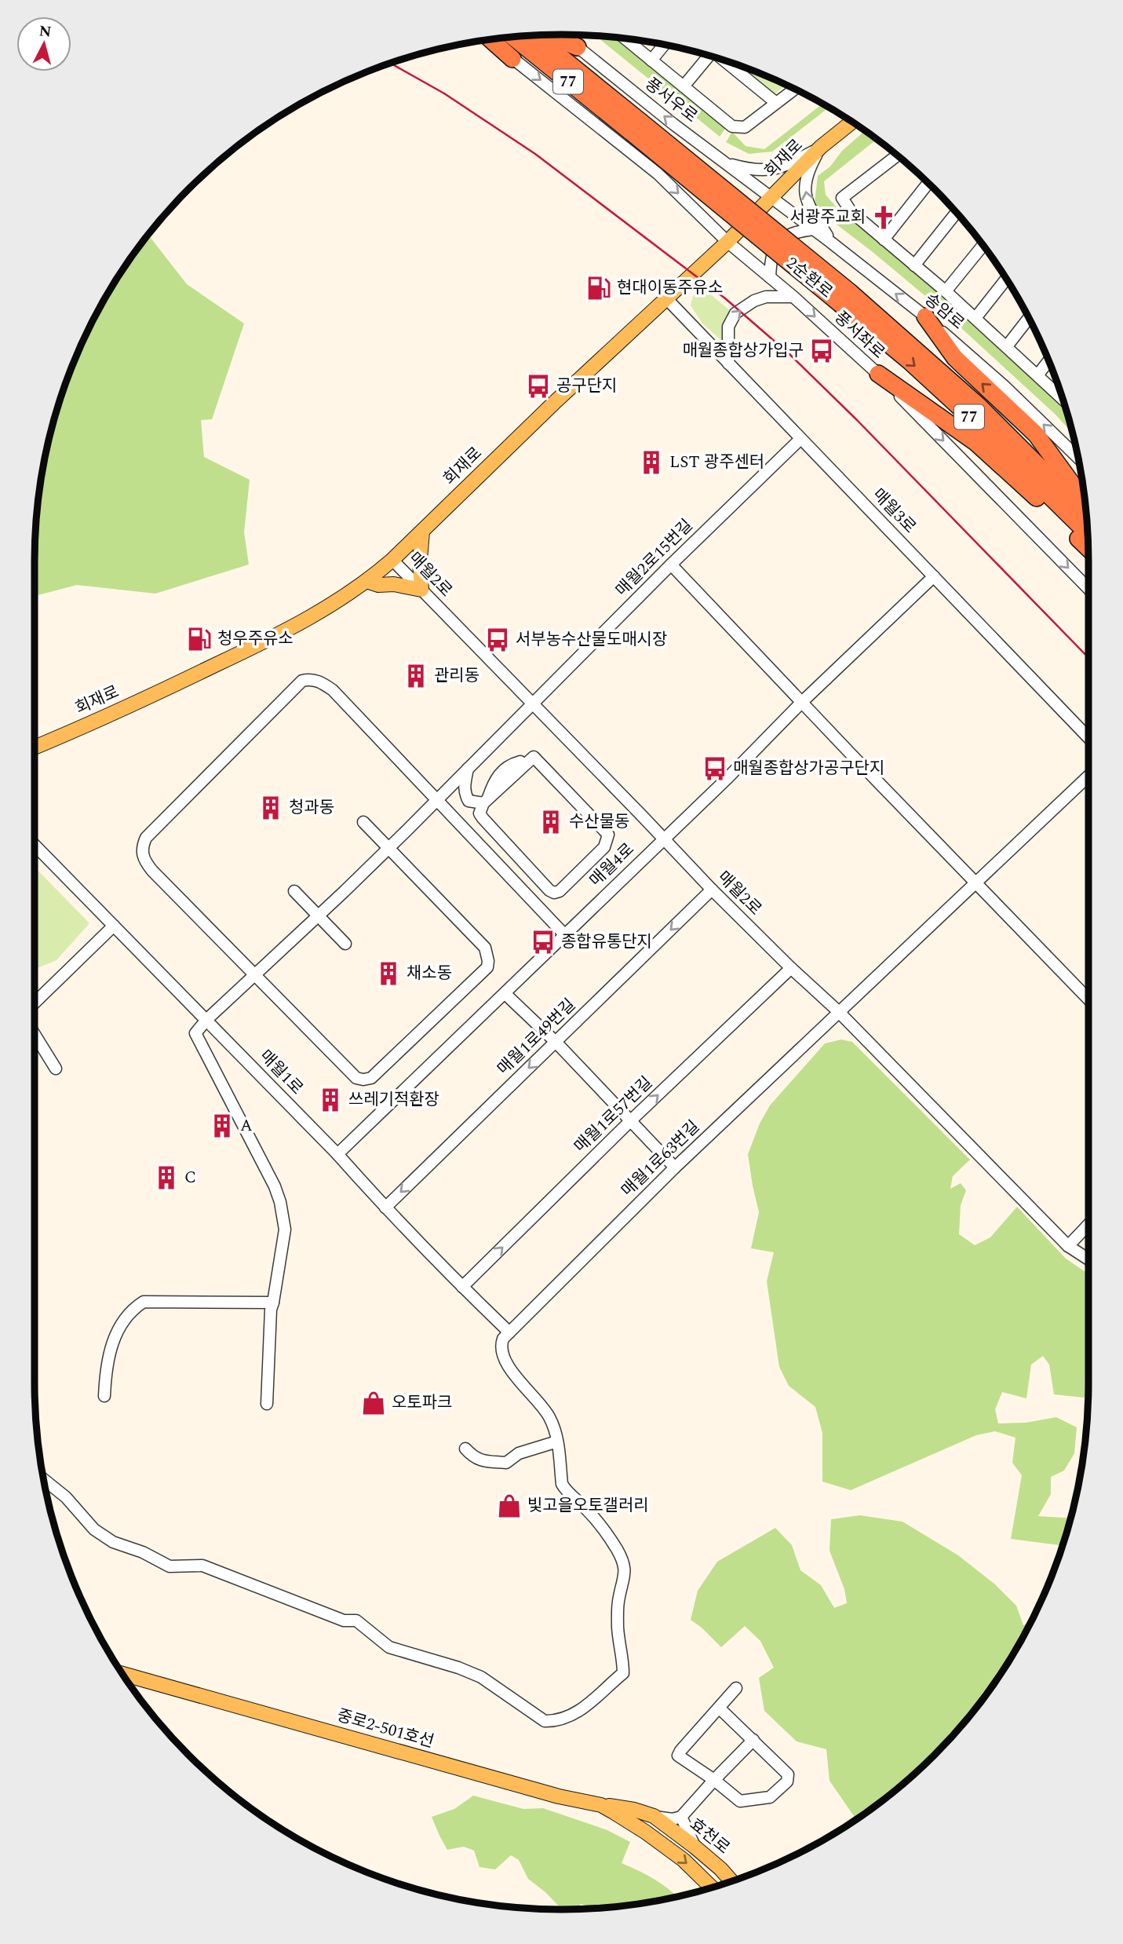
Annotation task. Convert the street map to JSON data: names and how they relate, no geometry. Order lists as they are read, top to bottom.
{
  "streets": {
    "highway": ["77", "2순환로"],
    "main road": ["회재로", "중로2-501호선", "효천로"],
    "street": [
      "풍서우로",
      "송암로",
      "풍서좌로",
      "매월3로",
      "매월2로15번길",
      "매월2로",
      "매월4로",
      "매월1로49번길",
      "매월1로",
      "매월1로57번길",
      "매월1로63번길"
    ]
  },
  "crossings": [
    ["풍서우로", "회재로"],
    ["풍서우로", "송암로"],
    ["회재로", "송암로"],
    ["회재로", "풍서좌로"],
    ["회재로", "매월3로"],
    ["회재로", "매월2로"],
    ["매월3로", "매월2로15번길"],
    ["매월3로", "매월4로"],
    ["매월2로15번길", "매월2로"],
    ["매월2로15번길", "매월1로"],
    ["매월2로", "매월4로"],
    ["매월2로", "매월1로49번길"],
    ["매월2로", "매월1로57번길"],
    ["매월2로", "매월1로63번길"],
    ["매월4로", "매월1로"],
    ["매월1로49번길", "매월1로"],
    ["매월1로", "매월1로57번길"],
    ["매월1로", "매월1로63번길"],
    ["중로2-501호선", "효천로"]
  ],
  "one_way": ["풍서좌로", "매월1로49번길", "매월1로57번길"],
  "places": {
    "church": ["서광주교회"],
    "fuel station": ["현대이동주유소", "청우주유소"],
    "bus stop": [
      "매월종합상가입구",
      "공구단지",
      "서부농수산물도매시장",
      "매월종합상가공구단지",
      "종합유통단지"
    ],
    "building": [
      "LST 광주센터",
      "관리동",
      "청과동",
      "수산물동",
      "채소동",
      "쓰레기적환장",
      "A",
      "C"
    ],
    "shop": ["오토파크", "빛고을오토갤러리"]
  },
  "north": "top"
}
